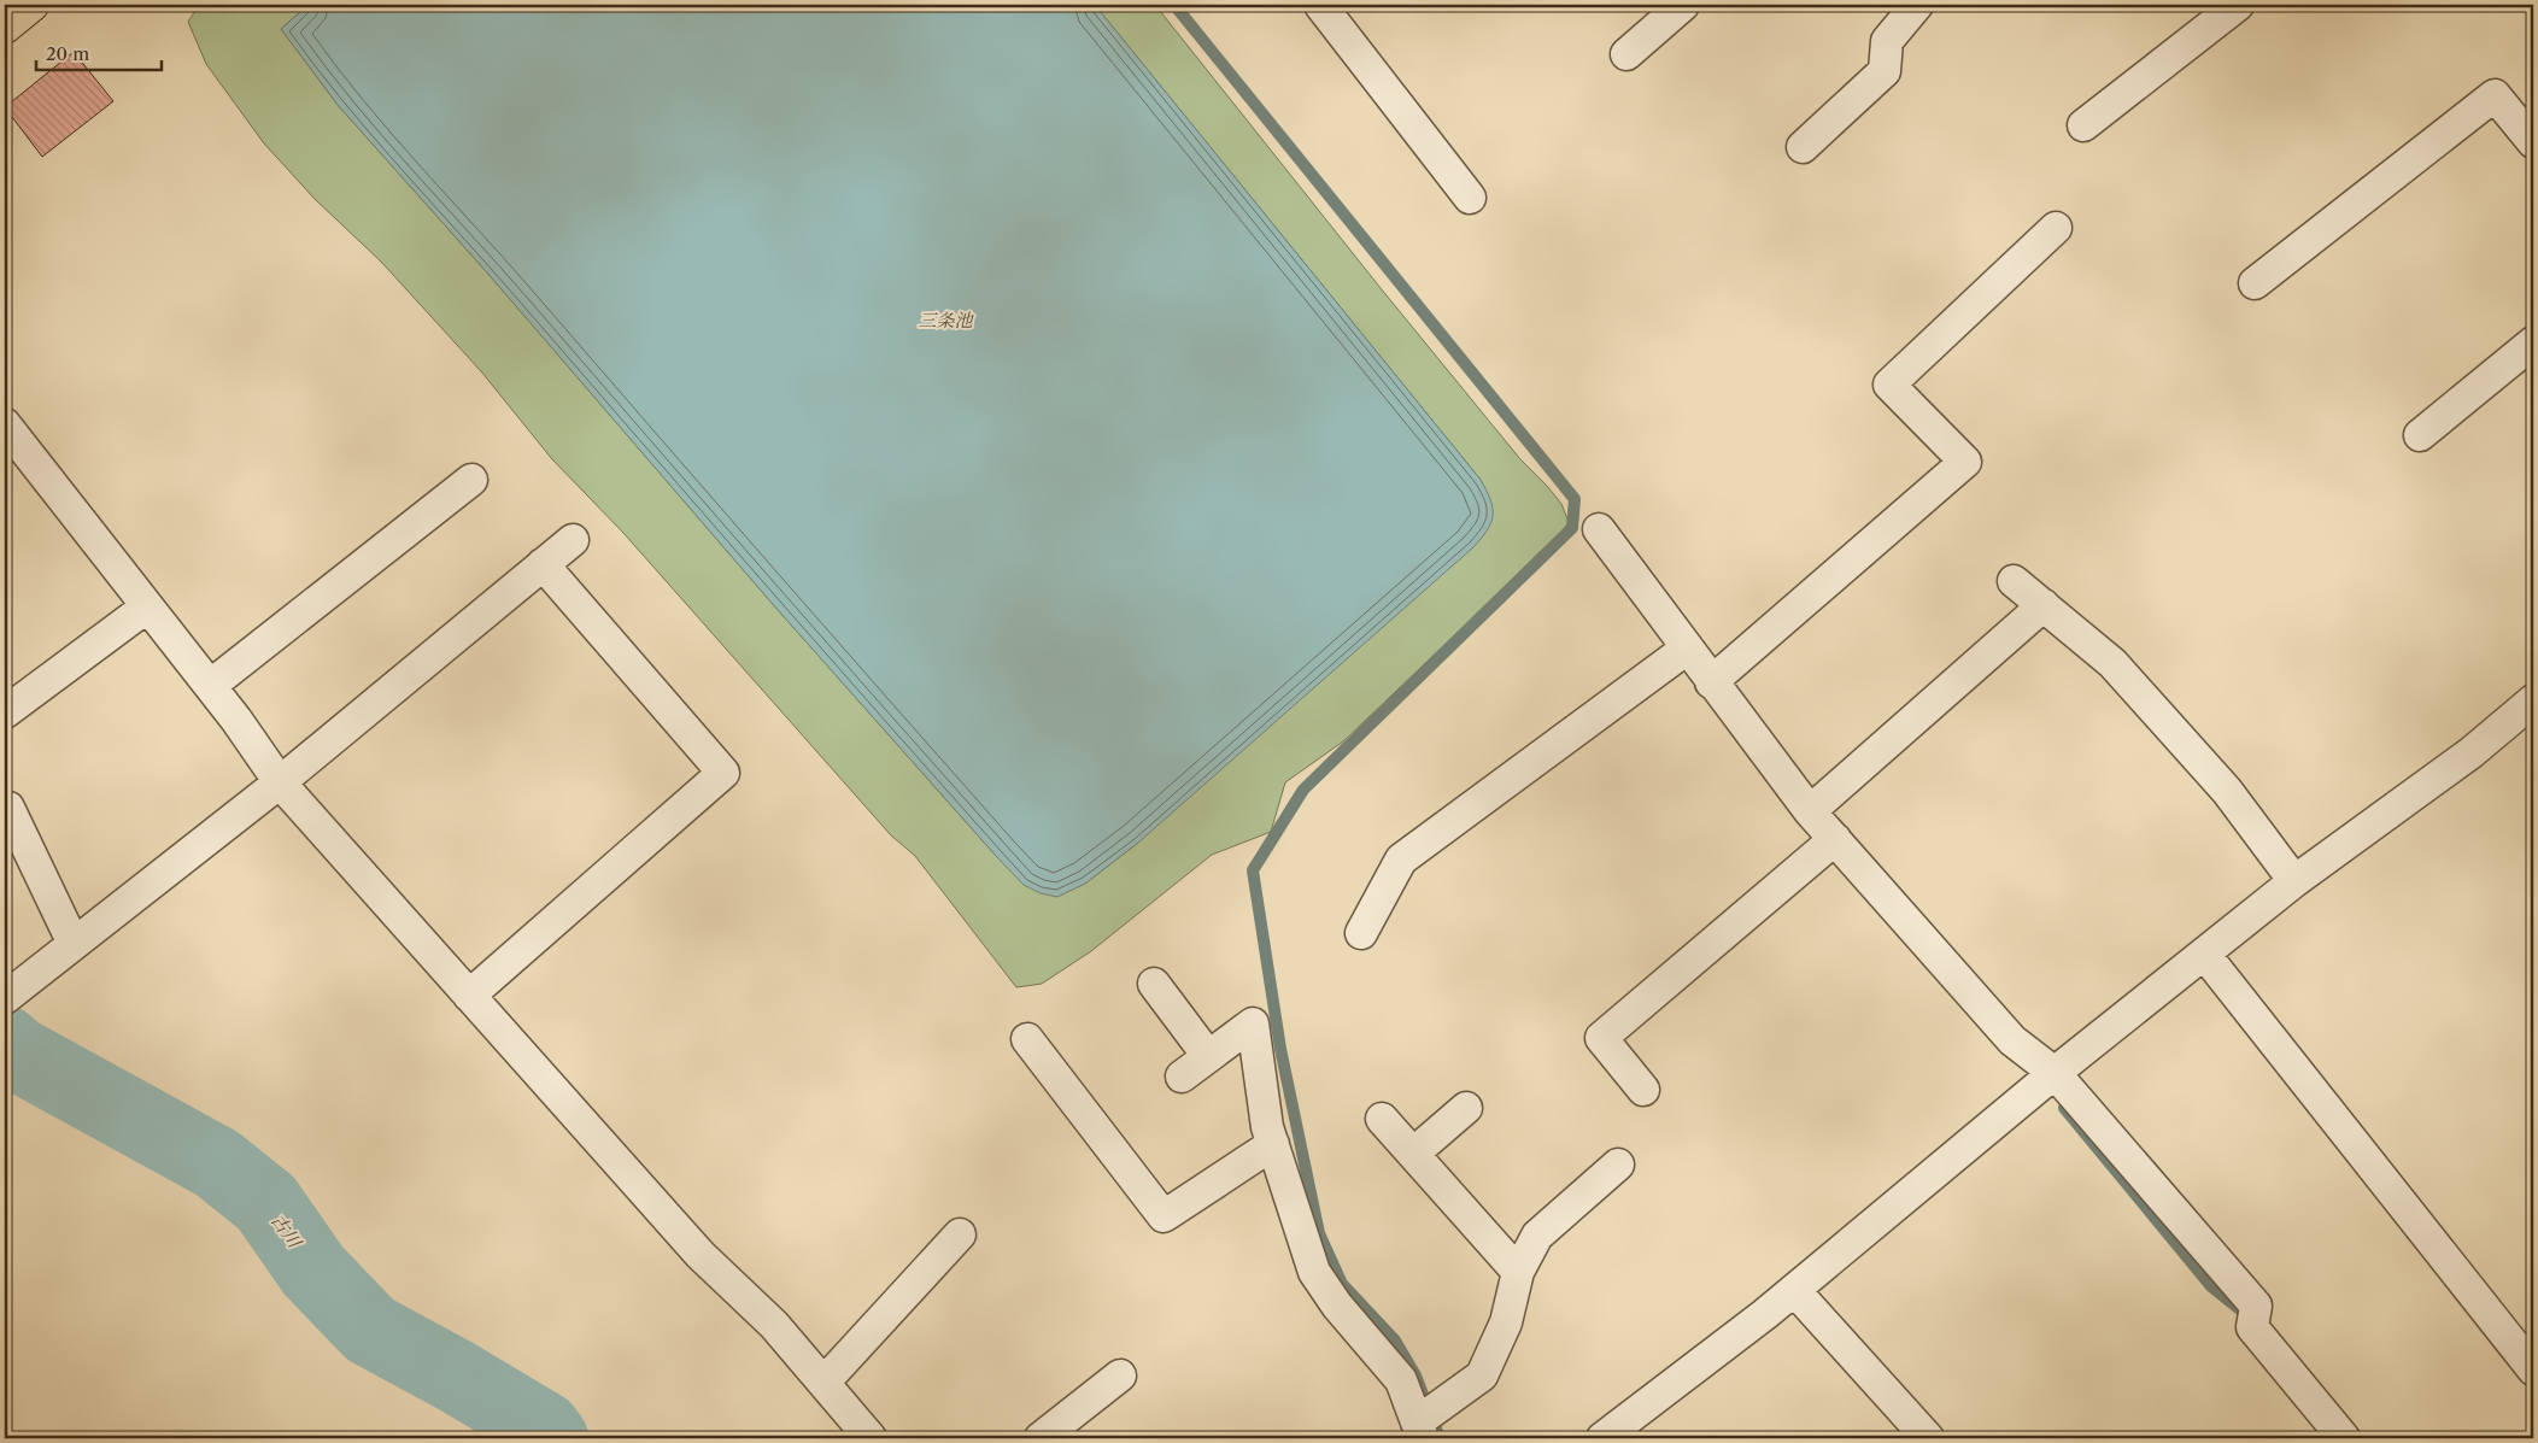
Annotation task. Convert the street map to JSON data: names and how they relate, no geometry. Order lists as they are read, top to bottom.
{
  "water": ["三条池", "古川"],
  "scale_bar": "20 m"
}
